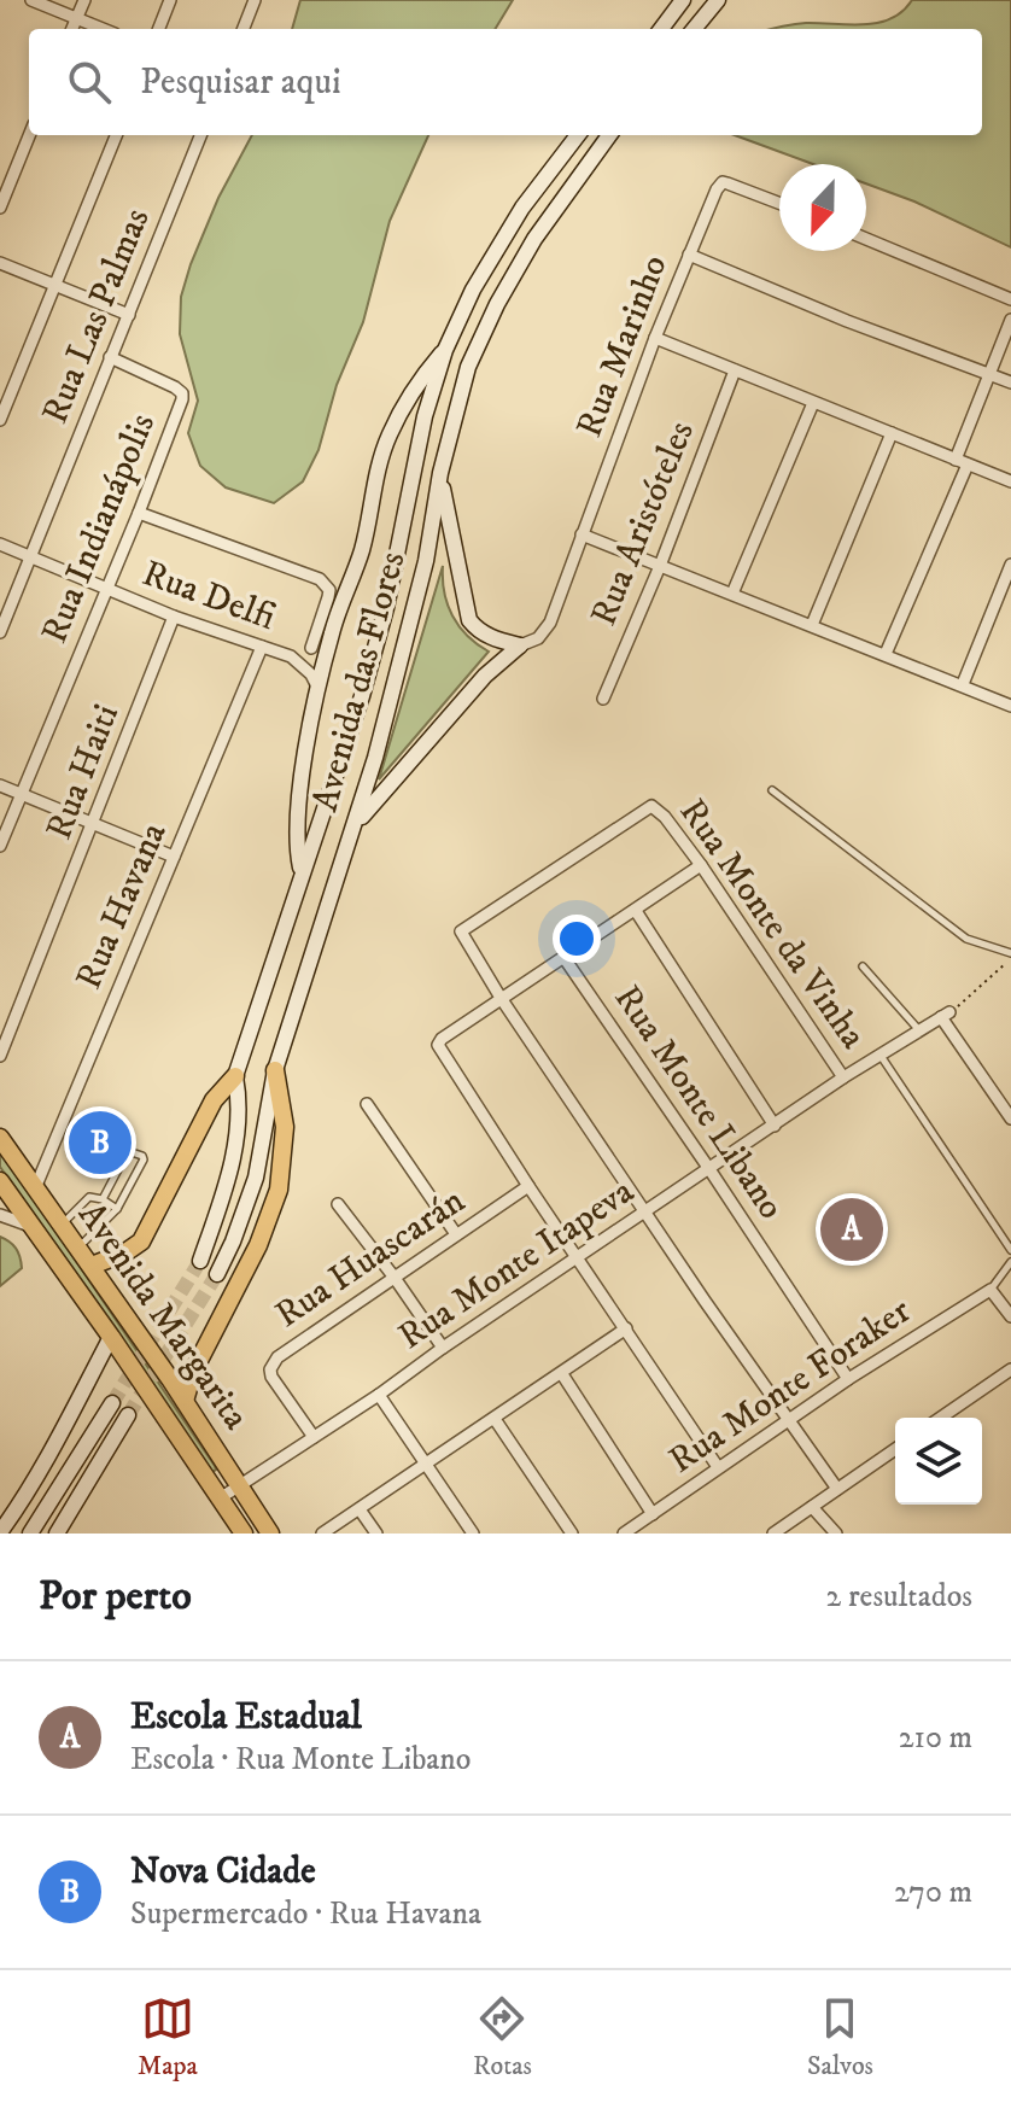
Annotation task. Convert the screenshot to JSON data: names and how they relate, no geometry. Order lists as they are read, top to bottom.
{
  "streets": {
    "main road": ["Avenida das Flores", "Avenida Margarita"],
    "street": [
      "Rua Las Palmas",
      "Rua Marinho",
      "Rua Aristóteles",
      "Rua Indianápolis",
      "Rua Delfi",
      "Rua Haiti",
      "Rua Havana",
      "Rua Monte da Vinha",
      "Rua Monte Libano",
      "Rua Huascarán",
      "Rua Monte Itapeva",
      "Rua Monte Foraker"
    ]
  },
  "crossings": [
    ["Rua Las Palmas", "Rua Indianápolis"],
    ["Rua Las Palmas", "Rua Delfi"],
    ["Rua Indianápolis", "Rua Delfi"],
    ["Rua Delfi", "Rua Haiti"],
    ["Rua Delfi", "Rua Havana"],
    ["Rua Havana", "Avenida Margarita"],
    ["Rua Monte da Vinha", "Rua Monte Itapeva"],
    ["Rua Monte Libano", "Rua Monte Itapeva"],
    ["Rua Monte Libano", "Rua Monte Foraker"],
    ["Rua Huascarán", "Rua Monte Itapeva"],
    ["Rua Monte Itapeva", "Avenida Margarita"]
  ],
  "north": "bottom",
  "page": {
    "search": "Pesquisar aqui",
    "pins": ["B", "A"],
    "heading": ["Por perto", "2 resultados"],
    "list": [
      {
        "mark": "A",
        "name": "Escola Estadual",
        "note": "Escola · Rua Monte Libano",
        "value": "210 m"
      },
      {
        "mark": "B",
        "name": "Nova Cidade",
        "note": "Supermercado · Rua Havana",
        "value": "270 m"
      }
    ],
    "nav": ["Mapa", "Rotas", "Salvos"]
  }
}
